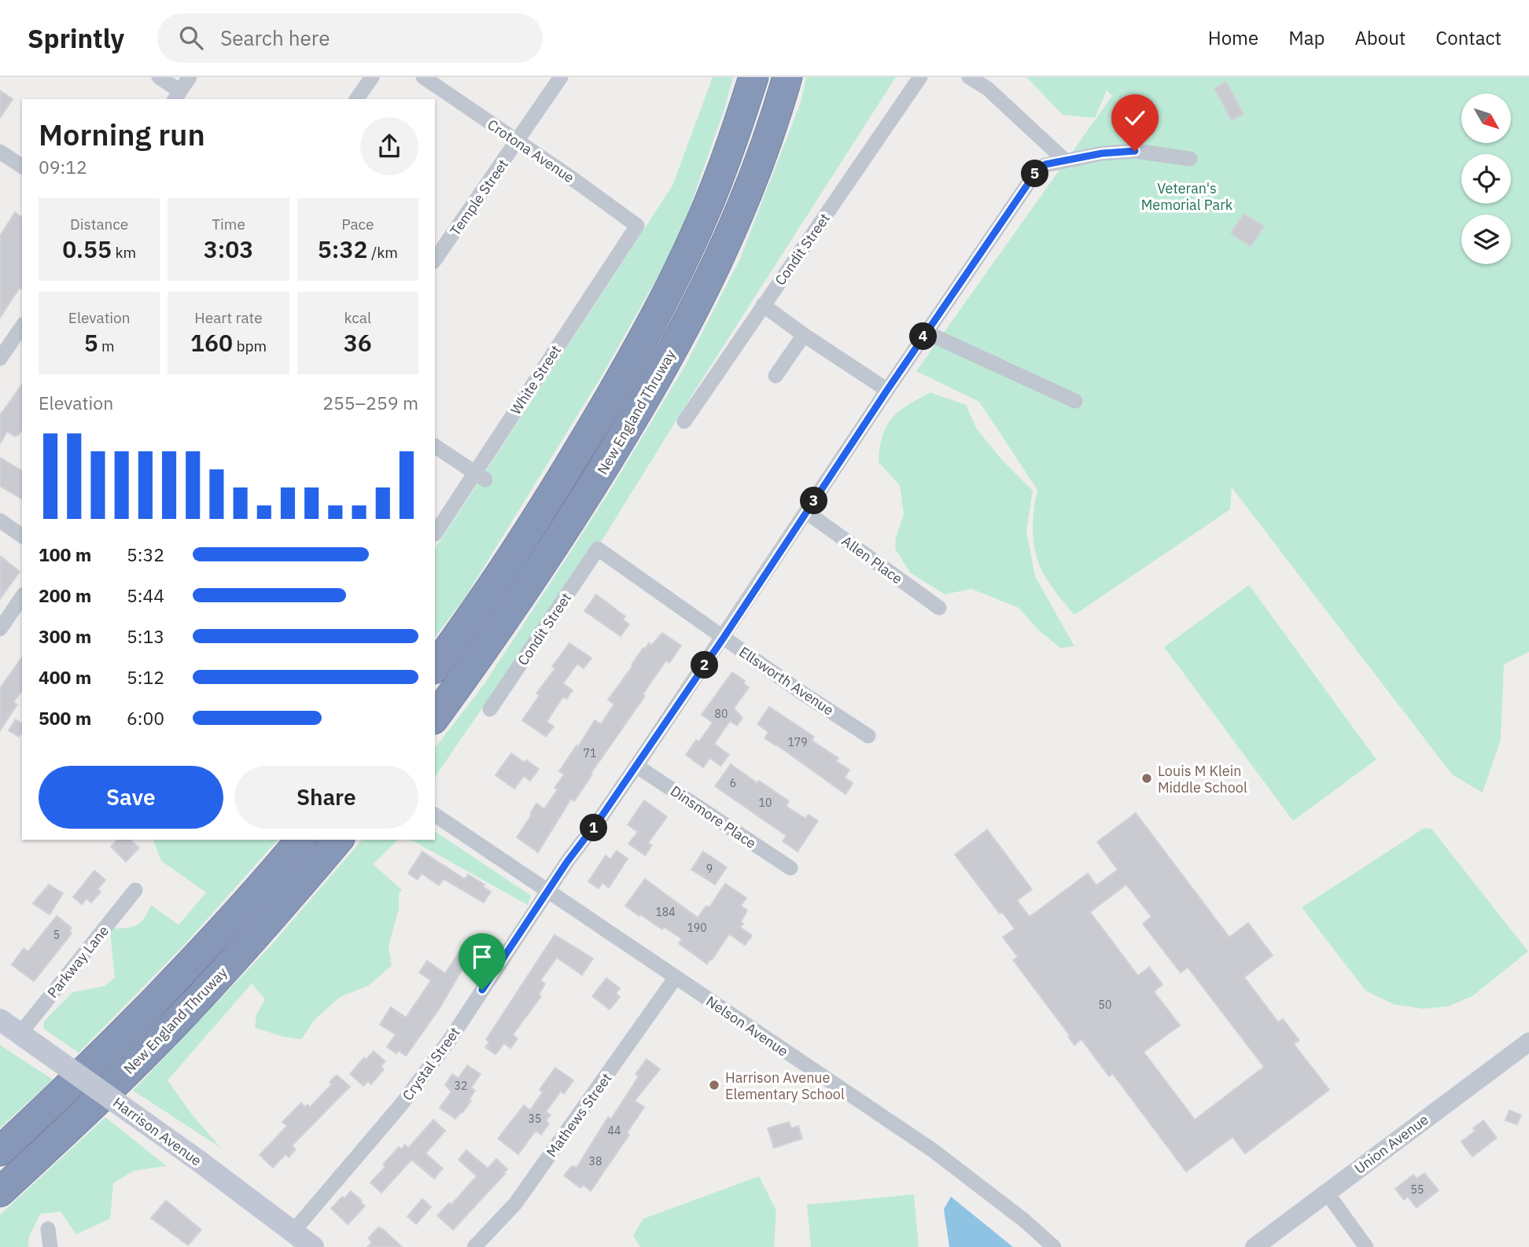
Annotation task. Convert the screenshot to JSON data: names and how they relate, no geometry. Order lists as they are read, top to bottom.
{
  "streets": {
    "highway": ["New England Thruway"],
    "main road": ["Harrison Avenue"],
    "street": [
      "Crotona Avenue",
      "Temple Street",
      "Condit Street",
      "White Street",
      "Allen Place",
      "Ellsworth Avenue",
      "Dinsmore Place",
      "Parkway Lane",
      "Nelson Avenue",
      "Crystal Street",
      "Mathews Street",
      "Union Avenue"
    ]
  },
  "crossings": [
    ["Crotona Avenue", "Temple Street"],
    ["Crotona Avenue", "White Street"],
    ["Condit Street", "Ellsworth Avenue"],
    ["Allen Place", "Crystal Street"],
    ["Ellsworth Avenue", "Crystal Street"],
    ["Dinsmore Place", "Crystal Street"],
    ["Parkway Lane", "Harrison Avenue"],
    ["Nelson Avenue", "Crystal Street"],
    ["Nelson Avenue", "Mathews Street"],
    ["Crystal Street", "Harrison Avenue"]
  ],
  "parks": ["Veteran's Memorial Park"],
  "places": ["Louis M Klein Middle School", "Harrison Avenue Elementary School"],
  "house_numbers": [
    "80",
    "179",
    "71",
    "6",
    "10",
    "9",
    "184",
    "190",
    "5",
    "50",
    "32",
    "35",
    "44",
    "38",
    "55"
  ],
  "north": "bottom right",
  "page": {
    "header": "Sprintly",
    "search": "Search here",
    "nav": [
      "Home",
      "Map",
      "About",
      "Contact"
    ],
    "heading": ["Morning run", "09:12"],
    "pins": [
      "5",
      "4",
      "3",
      "2",
      "1"
    ],
    "stats": [
      ["Distance", "0.55 km"],
      ["Time", "3:03"],
      ["Pace", "5:32 /km"],
      ["Elevation", "5 m"],
      ["Heart rate", "160 bpm"],
      ["kcal", "36"]
    ],
    "chart": ["Elevation", "255–259 m"],
    "list": [
      {
        "name": "100 m",
        "note": "5:32"
      },
      {
        "name": "200 m",
        "note": "5:44"
      },
      {
        "name": "300 m",
        "note": "5:13"
      },
      {
        "name": "400 m",
        "note": "5:12"
      },
      {
        "name": "500 m",
        "note": "6:00"
      }
    ],
    "buttons": ["Save", "Share"]
  }
}
